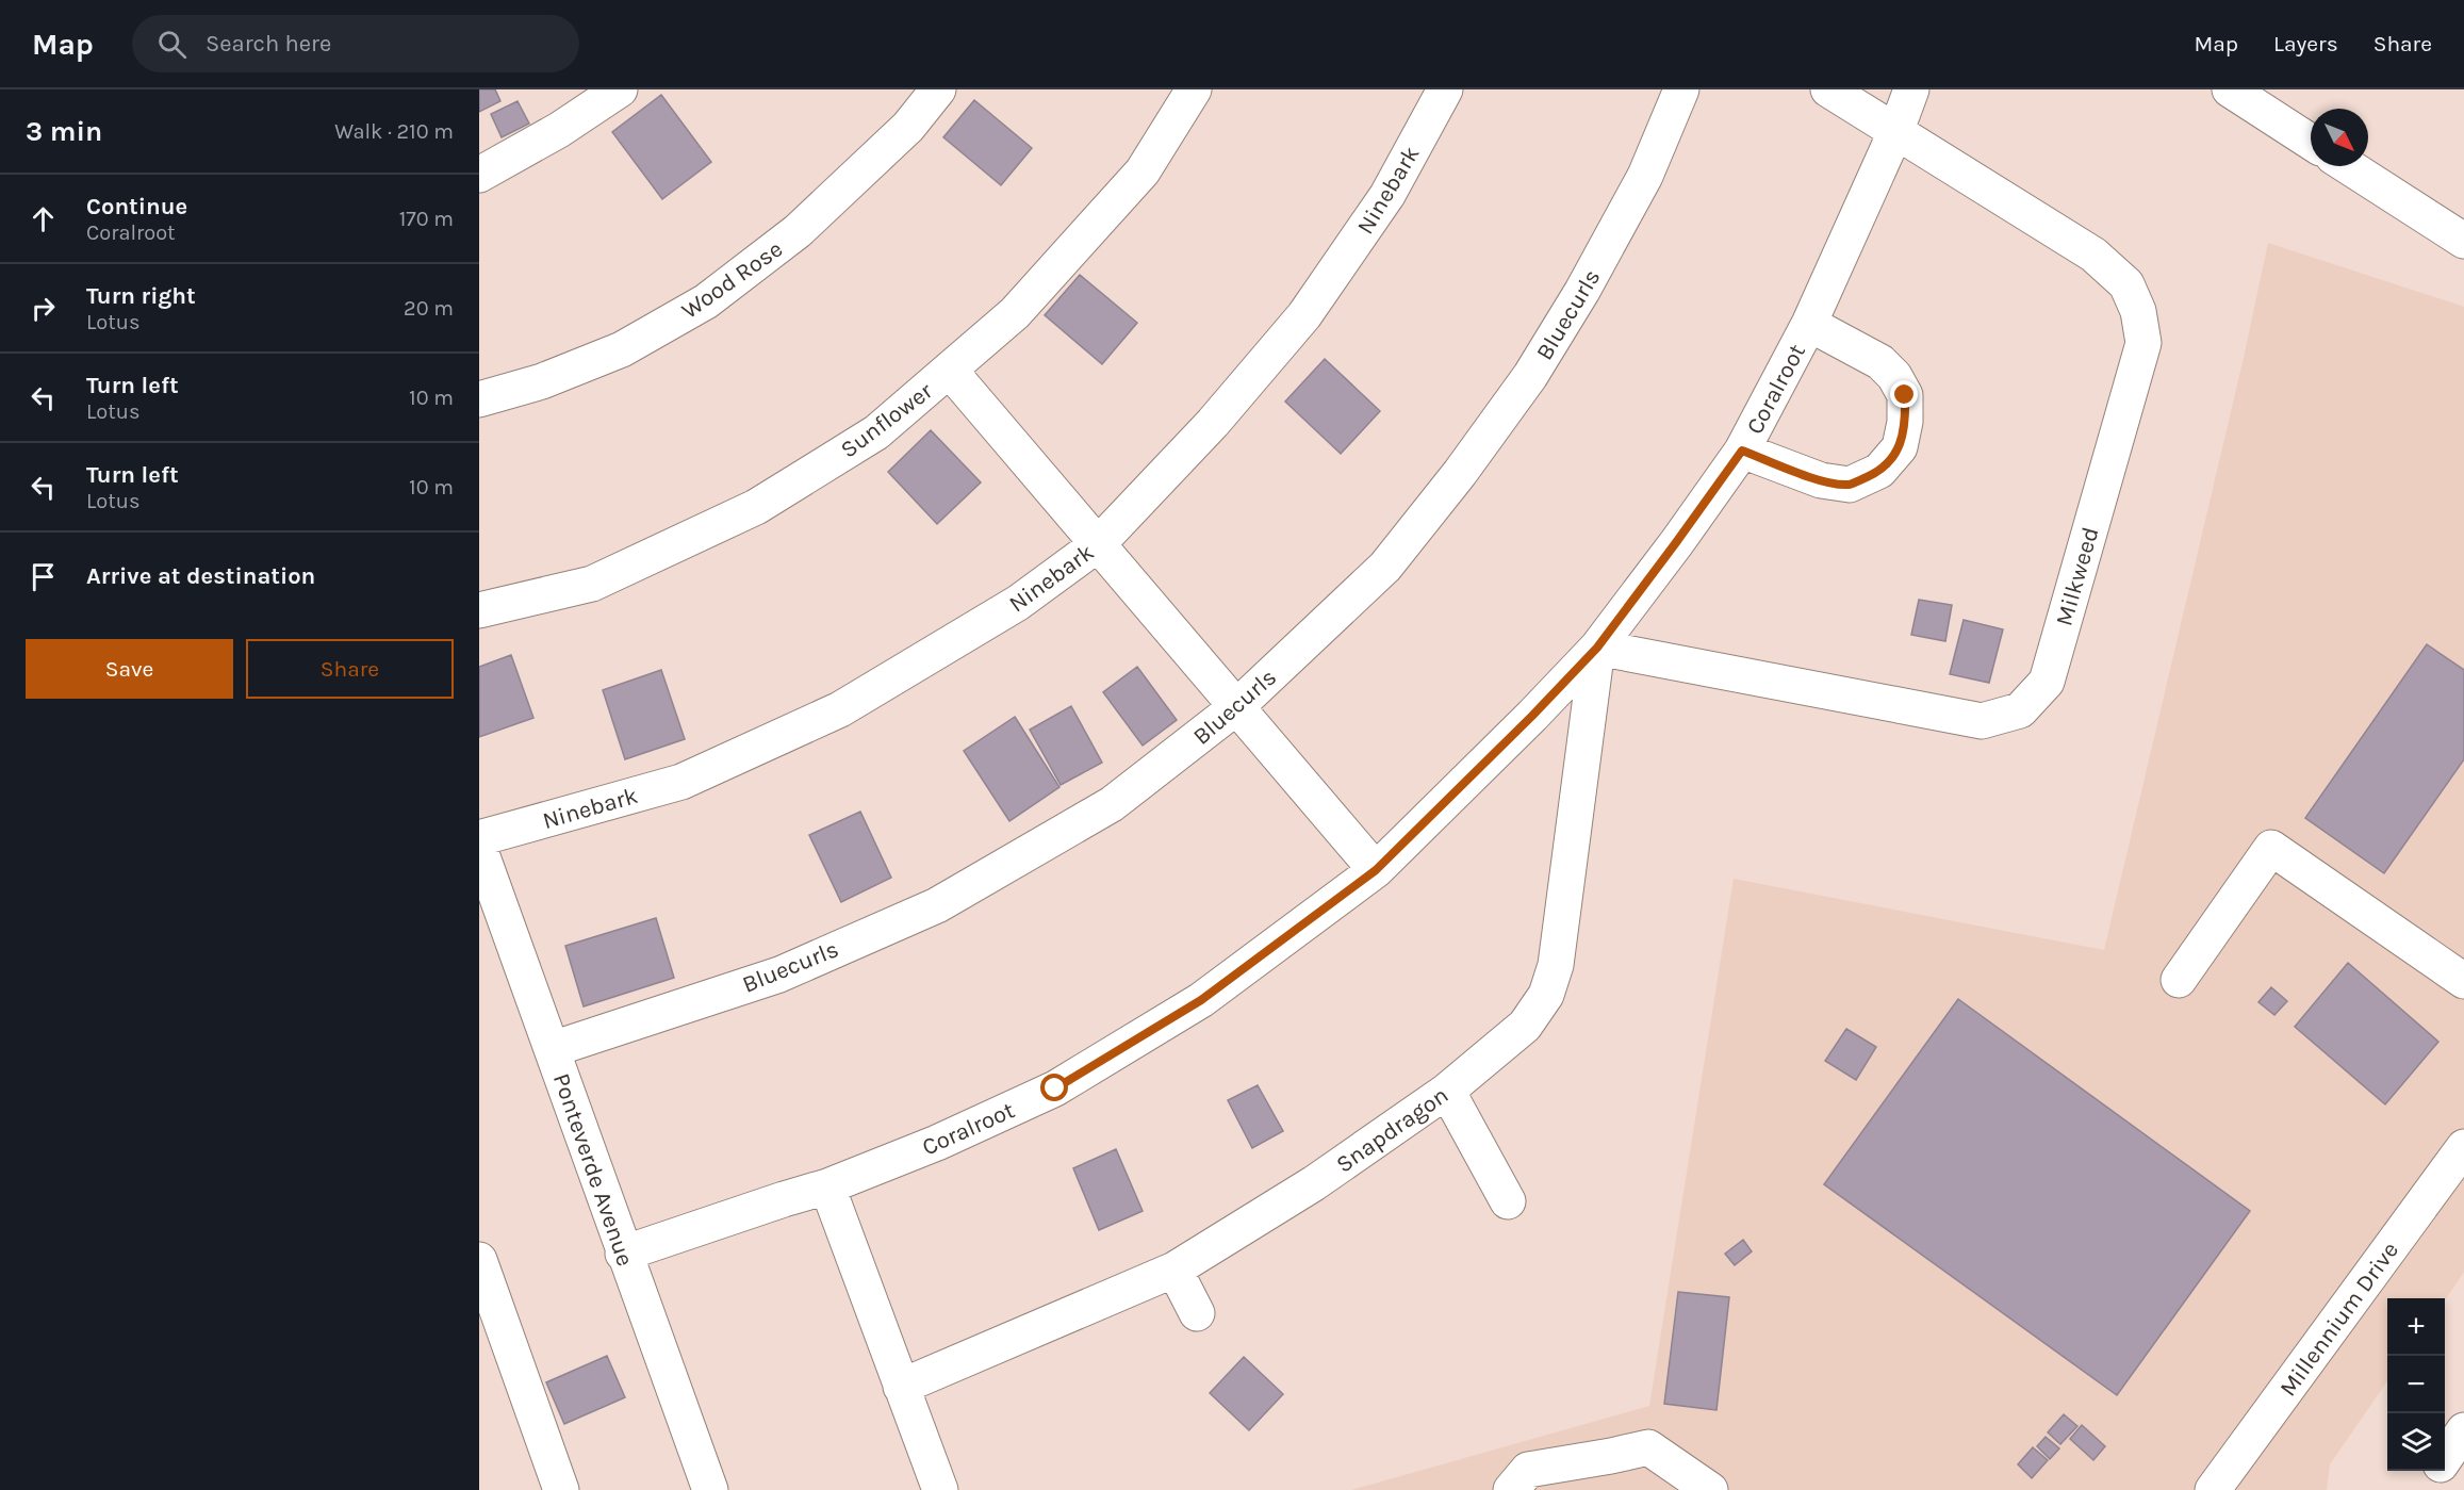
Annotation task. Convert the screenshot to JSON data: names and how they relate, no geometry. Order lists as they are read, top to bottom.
{
  "streets": {
    "street": [
      "Ninebark",
      "Wood Rose",
      "Bluecurls",
      "Coralroot",
      "Sunflower",
      "Milkweed",
      "Snapdragon",
      "Ponteverde Avenue",
      "Millennium Drive"
    ]
  },
  "crossings": [
    ["Bluecurls", "Ponteverde Avenue"],
    ["Coralroot", "Milkweed"],
    ["Coralroot", "Snapdragon"],
    ["Coralroot", "Ponteverde Avenue"],
    ["Milkweed", "Snapdragon"]
  ],
  "north": "bottom right",
  "page": {
    "header": "Map",
    "search": "Search here",
    "nav": ["Map", "Layers", "Share"],
    "heading": ["3 min", "Walk · 210 m"],
    "list": [
      ["Continue", "Coralroot", "170 m"],
      ["Turn right", "Lotus", "20 m"],
      ["Turn left", "Lotus", "10 m"],
      ["Turn left", "Lotus", "10 m"],
      "Arrive at destination"
    ],
    "buttons": ["Save", "Share"],
    "map_buttons": ["+", "−"]
  }
}
